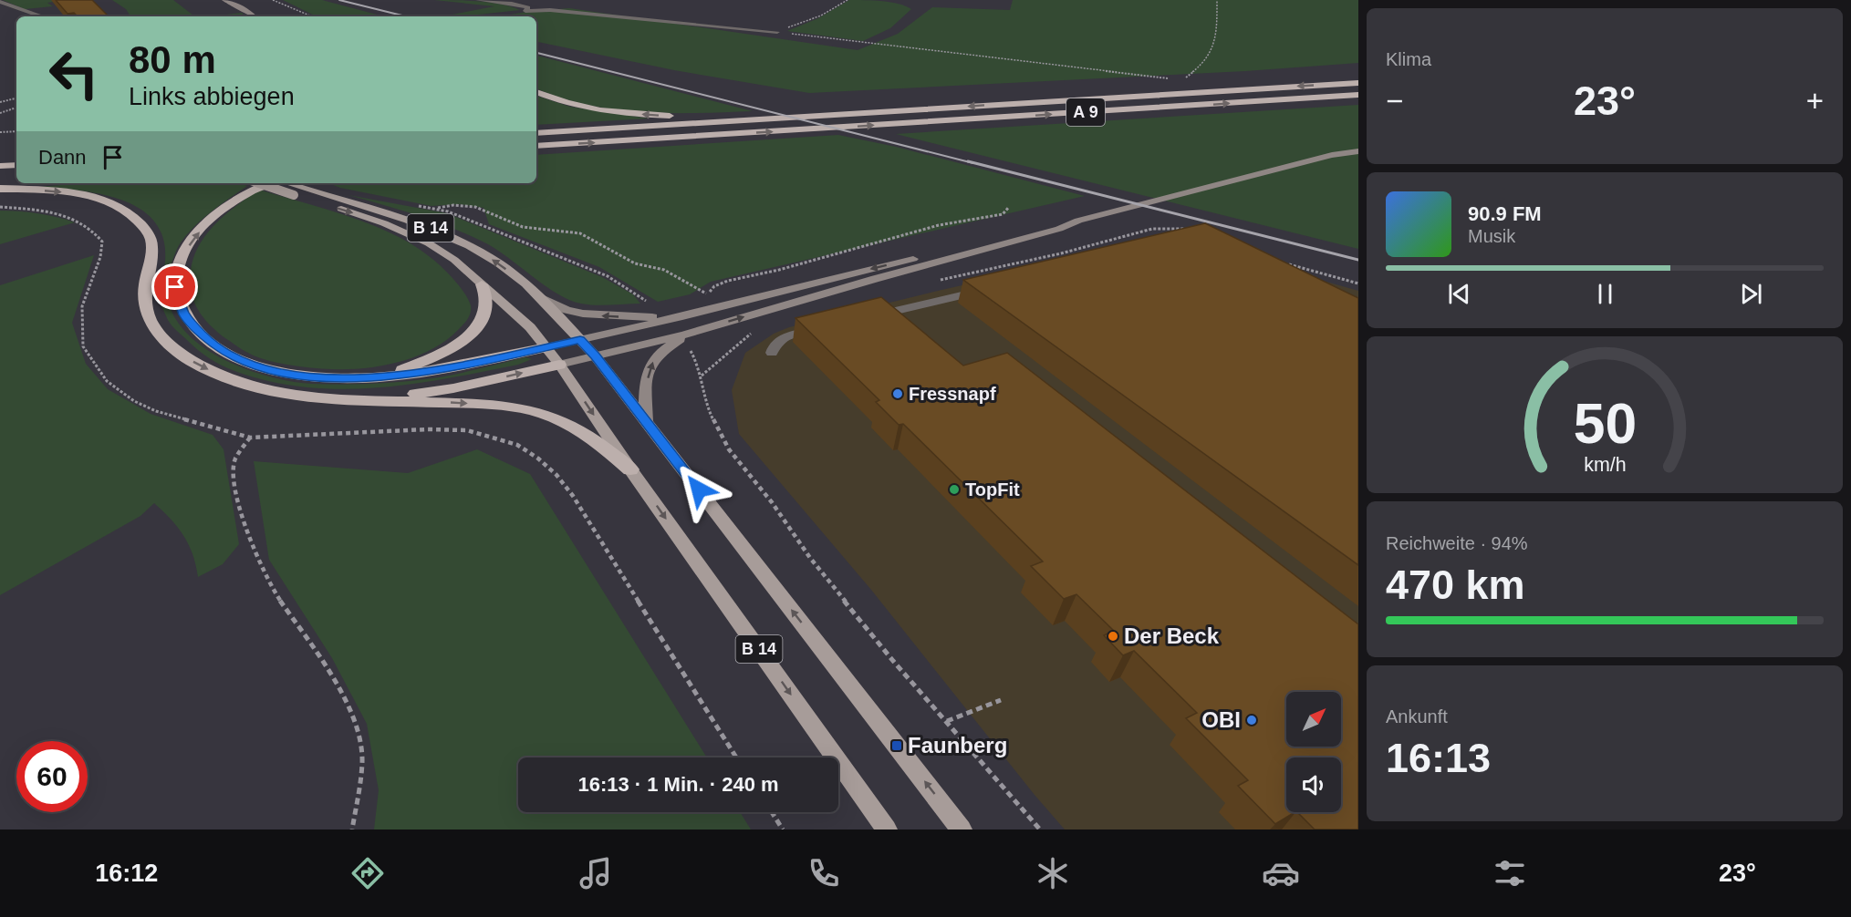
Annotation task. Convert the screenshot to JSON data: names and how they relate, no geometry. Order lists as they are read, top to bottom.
{
  "streets": {
    "highway": ["A 9"],
    "main road": ["B 14"]
  },
  "places": {
    "other": [
      "Fressnapf",
      "TopFit",
      "Der Beck",
      "OBI"
    ],
    "transit": ["Faunberg"]
  },
  "north": "top right",
  "page": {
    "tile": [
      "Klima",
      ["Reichweite · 94%", "470 km"],
      ["Ankunft", "16:13"]
    ],
    "turn": ["80 m", "Links abbiegen"],
    "heat": ["−", "23°", "+"],
    "then": "Dann",
    "song": ["90.9 FM", "Musik"],
    "limit": "60",
    "trip": "16:13 · 1 Min. · 240 m",
    "tabs": ["16:12", "23°"],
    "gauge": ["50", "km/h"]
  }
}
